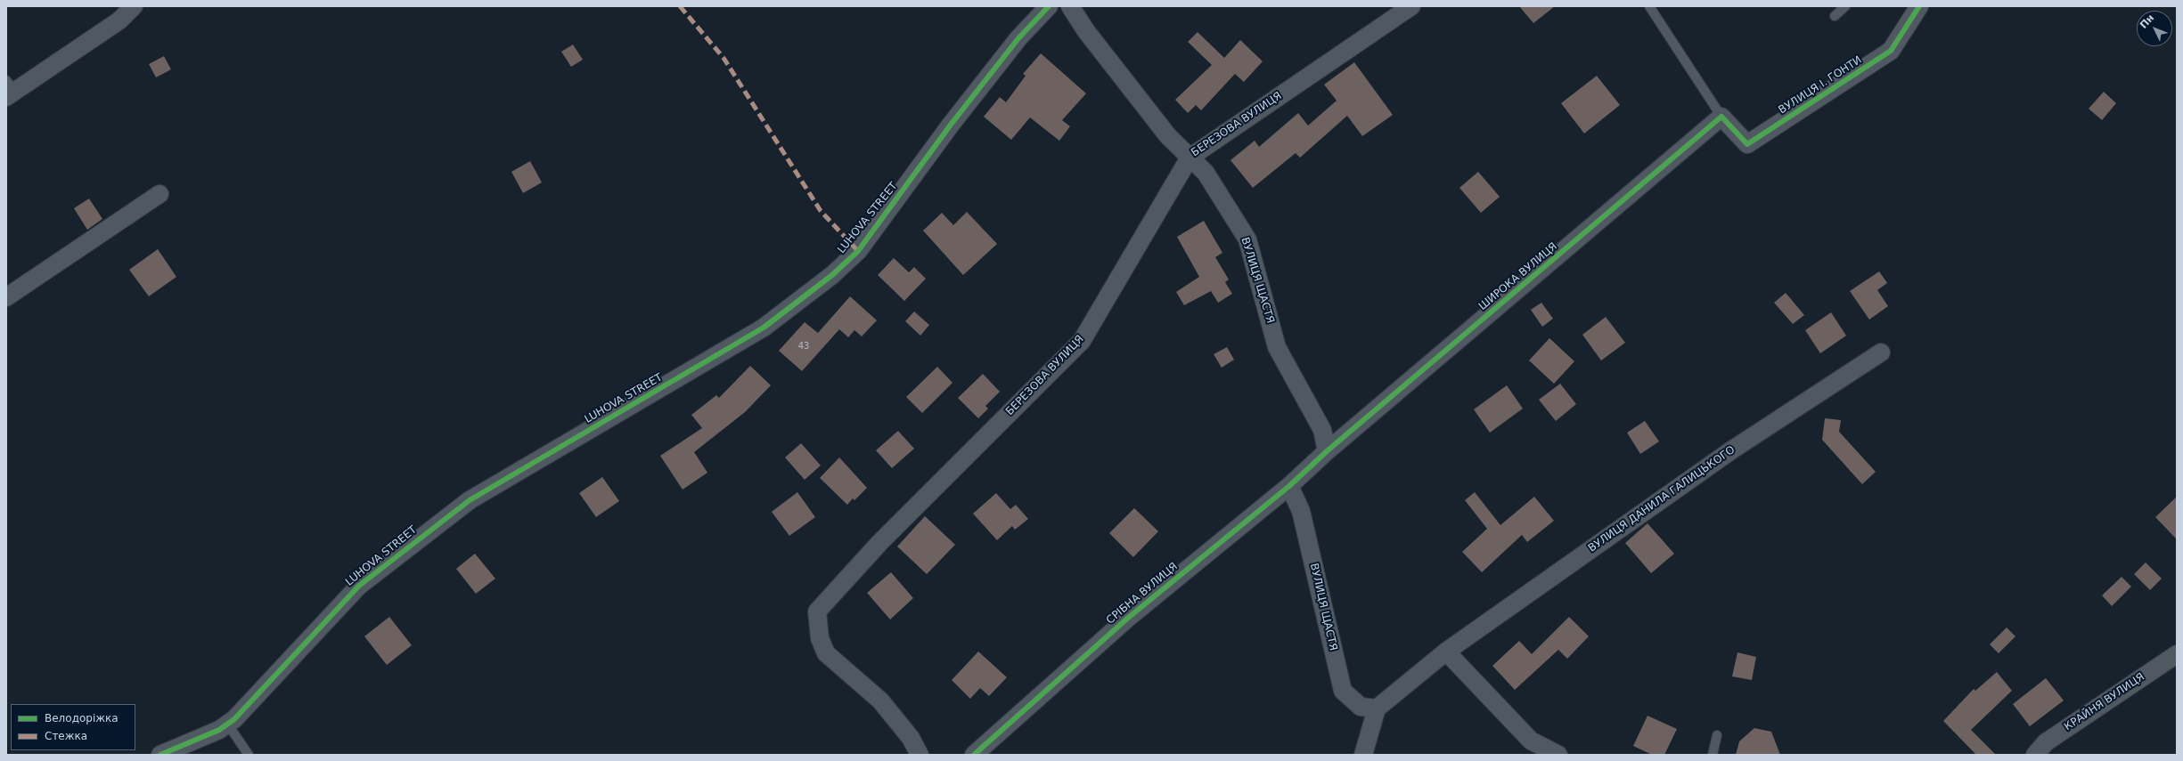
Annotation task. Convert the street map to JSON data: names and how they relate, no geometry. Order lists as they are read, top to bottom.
{
  "streets": {
    "street": [
      "ВУЛИЦЯ І. ГОНТИ",
      "БЕРЕЗОВА ВУЛИЦЯ",
      "LUHOVA STREET",
      "ШИРОКА ВУЛИЦЯ",
      "ВУЛИЦЯ ЩАСТЯ",
      "ВУЛИЦЯ ДАНИЛА ГАЛИЦЬКОГО",
      "СРІБНА ВУЛИЦЯ",
      "КРАЙНЯ ВУЛИЦЯ"
    ]
  },
  "crossings": [
    ["ВУЛИЦЯ І. ГОНТИ", "ШИРОКА ВУЛИЦЯ"],
    ["БЕРЕЗОВА ВУЛИЦЯ", "ВУЛИЦЯ ЩАСТЯ"],
    ["ШИРОКА ВУЛИЦЯ", "ВУЛИЦЯ ЩАСТЯ"],
    ["ШИРОКА ВУЛИЦЯ", "СРІБНА ВУЛИЦЯ"],
    ["ВУЛИЦЯ ЩАСТЯ", "ВУЛИЦЯ ДАНИЛА ГАЛИЦЬКОГО"],
    ["ВУЛИЦЯ ЩАСТЯ", "СРІБНА ВУЛИЦЯ"]
  ],
  "house_numbers": ["43"],
  "legend": ["Велодоріжка", "Стежка"],
  "north": "top left"
}
